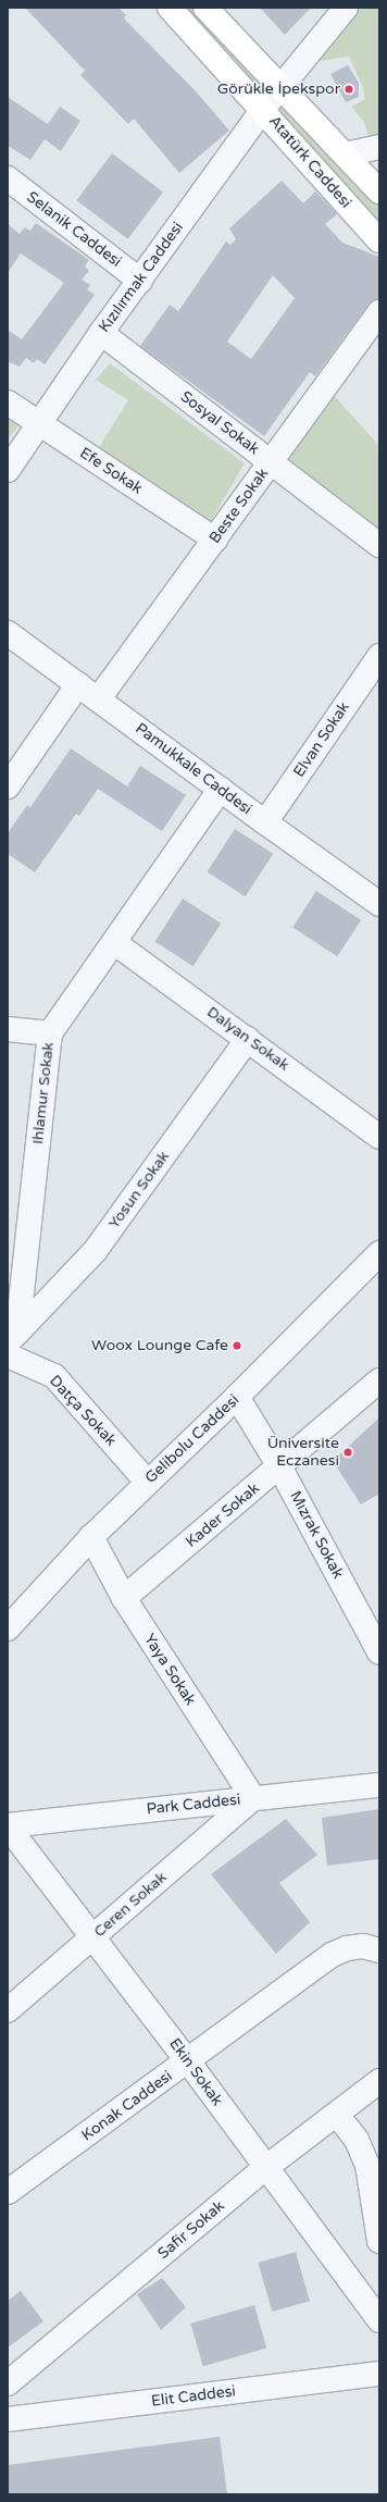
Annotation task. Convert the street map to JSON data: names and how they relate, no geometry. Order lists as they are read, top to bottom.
{
  "streets": {
    "main road": ["Atatürk Caddesi"],
    "street": [
      "Selanik Caddesi",
      "Kızılırmak Caddesi",
      "Sosyal Sokak",
      "Efe Sokak",
      "Beste Sokak",
      "Elvan Sokak",
      "Pamukkale Caddesi",
      "Dalyan Sokak",
      "Ihlamur Sokak",
      "Yosun Sokak",
      "Datça Sokak",
      "Gelibolu Caddesi",
      "Kader Sokak",
      "Mızrak Sokak",
      "Yaya Sokak",
      "Park Caddesi",
      "Ceren Sokak",
      "Ekin Sokak",
      "Konak Caddesi",
      "Safir Sokak",
      "Elit Caddesi"
    ]
  },
  "crossings": [
    ["Atatürk Caddesi", "Kızılırmak Caddesi"],
    ["Selanik Caddesi", "Kızılırmak Caddesi"],
    ["Kızılırmak Caddesi", "Sosyal Sokak"],
    ["Kızılırmak Caddesi", "Efe Sokak"],
    ["Sosyal Sokak", "Beste Sokak"],
    ["Efe Sokak", "Beste Sokak"],
    ["Beste Sokak", "Pamukkale Caddesi"],
    ["Elvan Sokak", "Pamukkale Caddesi"],
    ["Pamukkale Caddesi", "Ihlamur Sokak"],
    ["Dalyan Sokak", "Ihlamur Sokak"],
    ["Dalyan Sokak", "Yosun Sokak"],
    ["Ihlamur Sokak", "Yosun Sokak"],
    ["Datça Sokak", "Gelibolu Caddesi"],
    ["Gelibolu Caddesi", "Mızrak Sokak"],
    ["Gelibolu Caddesi", "Yaya Sokak"],
    ["Kader Sokak", "Mızrak Sokak"],
    ["Kader Sokak", "Yaya Sokak"],
    ["Yaya Sokak", "Park Caddesi"],
    ["Yaya Sokak", "Ceren Sokak"],
    ["Park Caddesi", "Ceren Sokak"],
    ["Park Caddesi", "Ekin Sokak"],
    ["Ceren Sokak", "Ekin Sokak"],
    ["Ekin Sokak", "Konak Caddesi"],
    ["Ekin Sokak", "Safir Sokak"]
  ],
  "places": ["Görükle İpekspor", "Woox Lounge Cafe", "Üniversite Eczanesi"]
}
